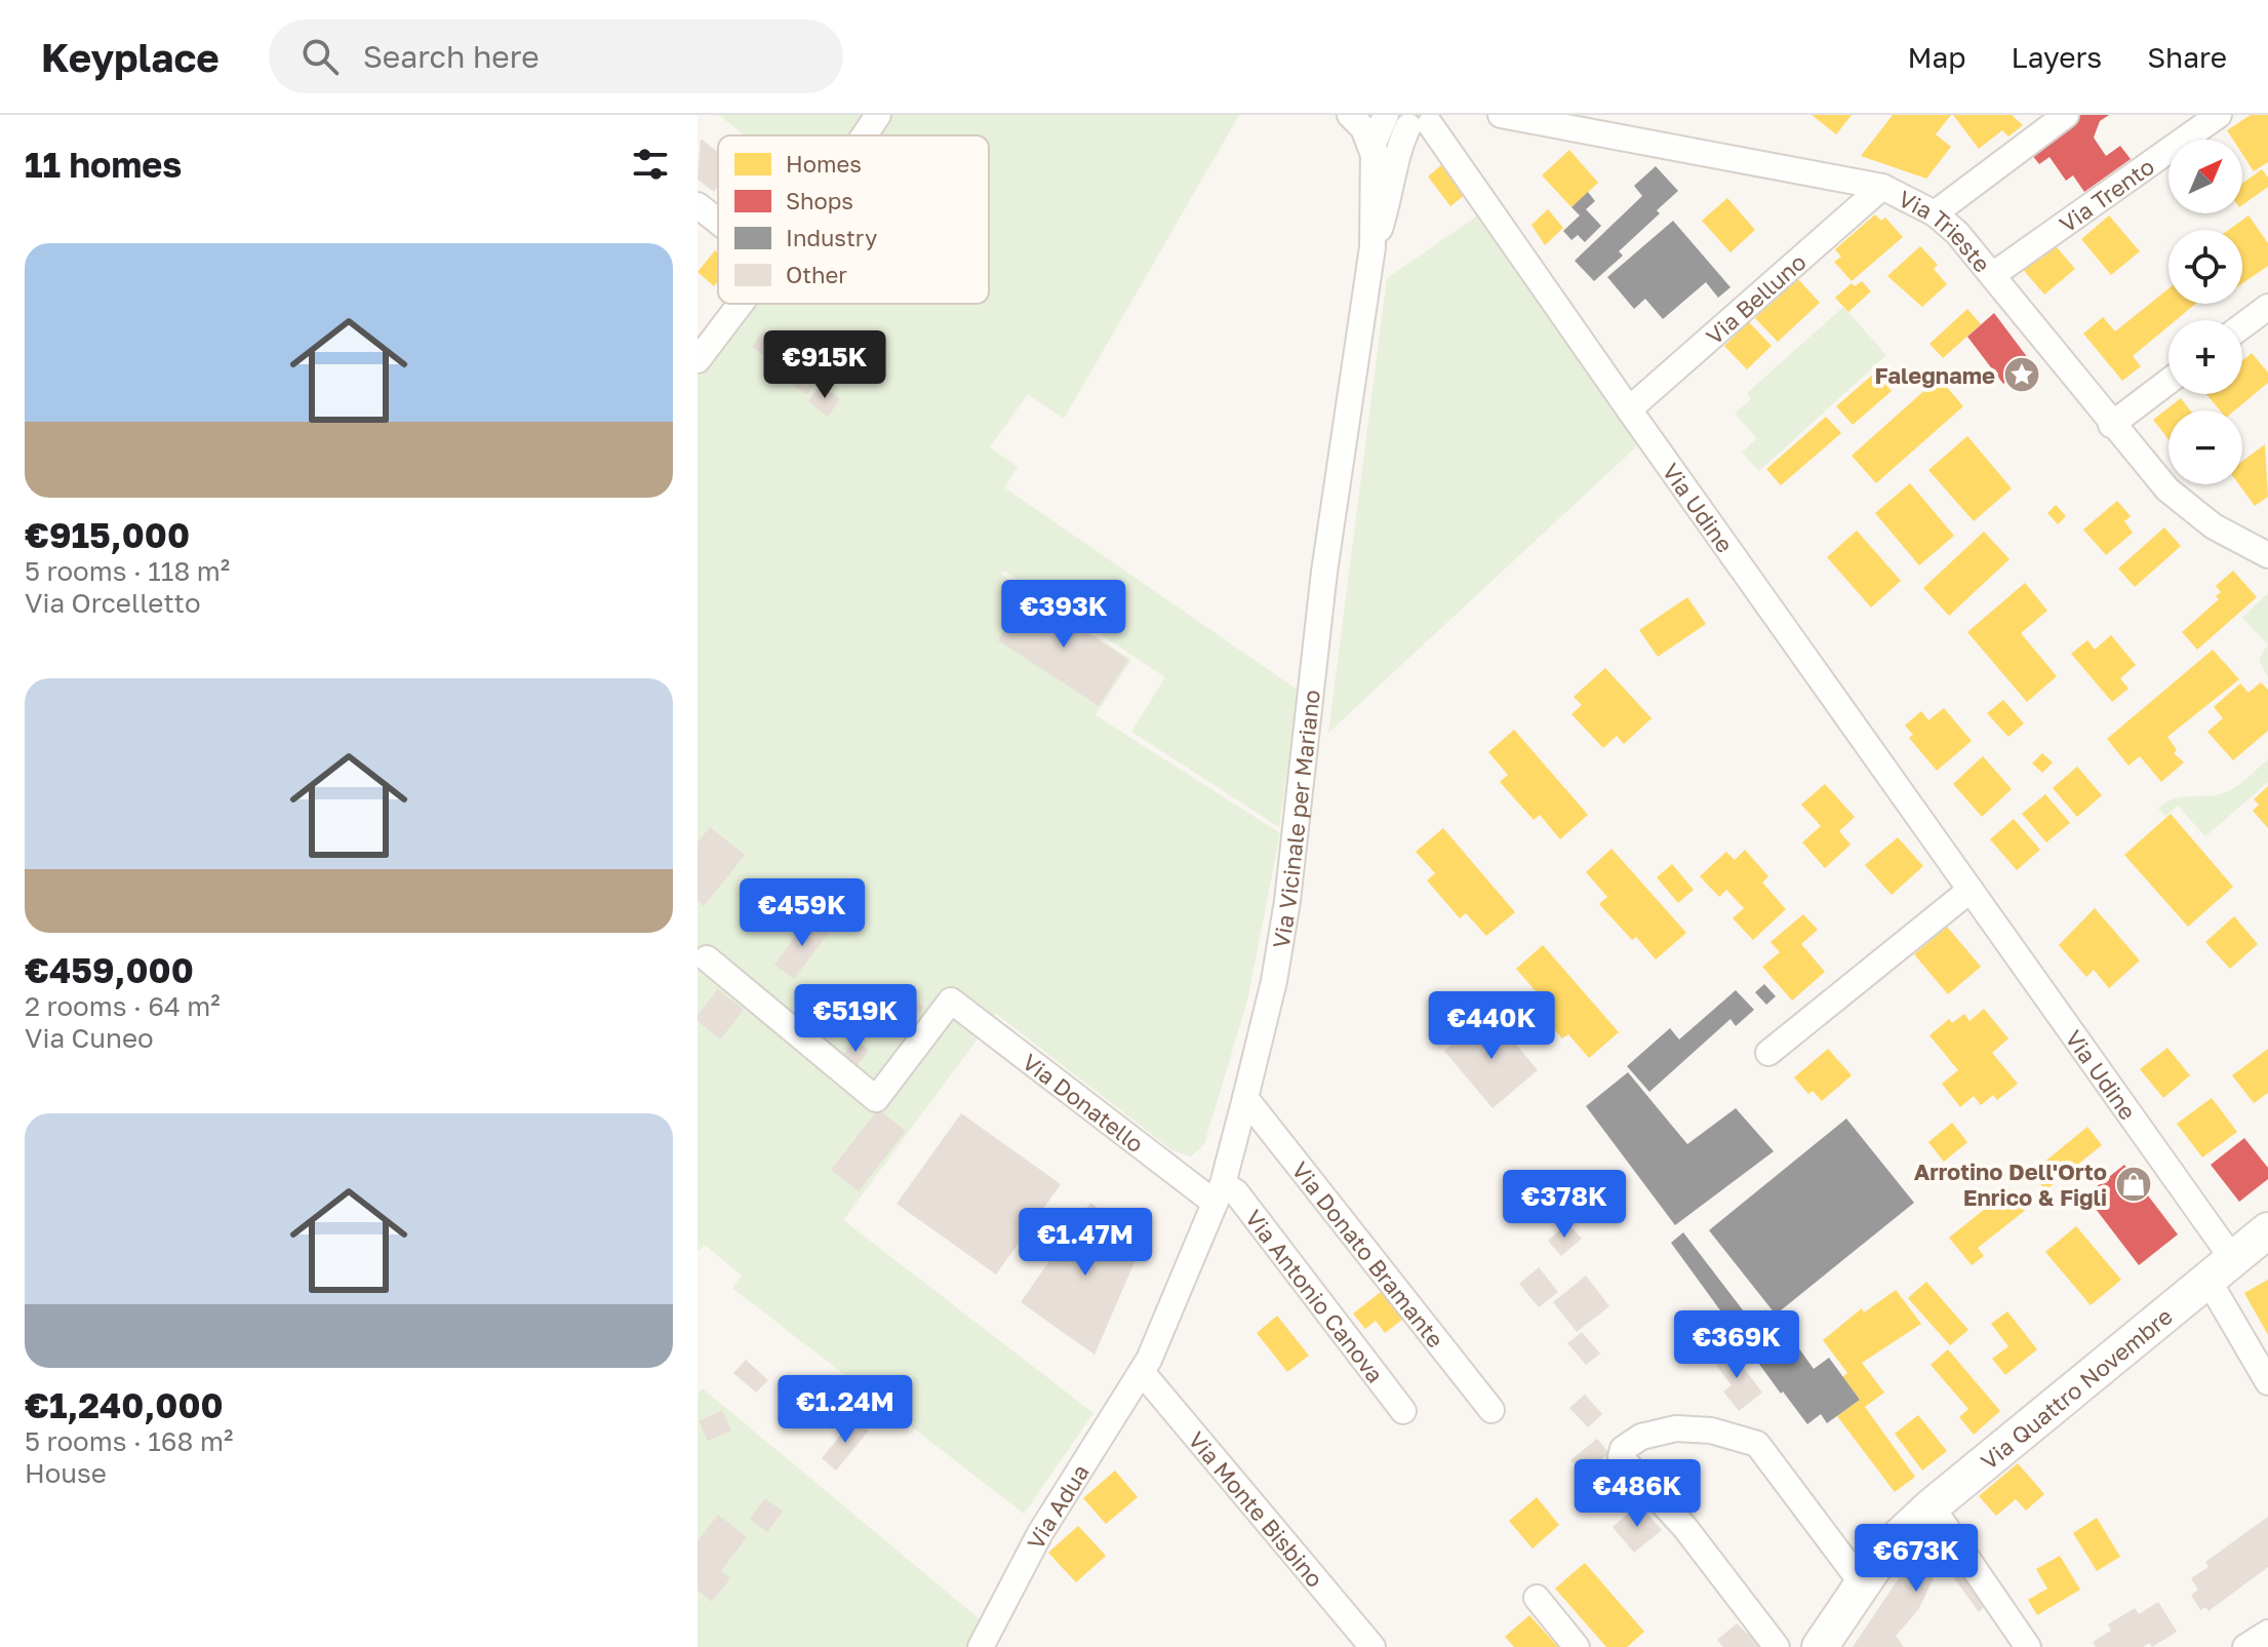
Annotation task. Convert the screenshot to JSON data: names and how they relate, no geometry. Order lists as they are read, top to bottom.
{
  "streets": {
    "main road": ["Via Quattro Novembre"],
    "street": [
      "Via Trento",
      "Via Trieste",
      "Via Belluno",
      "Via Udine",
      "Via Vicinale per Mariano",
      "Via Donatello",
      "Via Donato Bramante",
      "Via Antonio Canova",
      "Via Adua",
      "Via Monte Bisbino"
    ]
  },
  "crossings": [
    ["Via Trento", "Via Trieste"],
    ["Via Trieste", "Via Belluno"],
    ["Via Belluno", "Via Udine"],
    ["Via Udine", "Via Quattro Novembre"],
    ["Via Vicinale per Mariano", "Via Donatello"],
    ["Via Vicinale per Mariano", "Via Donato Bramante"],
    ["Via Vicinale per Mariano", "Via Antonio Canova"],
    ["Via Vicinale per Mariano", "Via Adua"],
    ["Via Vicinale per Mariano", "Via Monte Bisbino"],
    ["Via Donatello", "Via Antonio Canova"],
    ["Via Adua", "Via Monte Bisbino"]
  ],
  "places": {
    "place": ["Falegname"],
    "shop": ["Arrotino Dell'Orto Enrico & Figli"]
  },
  "legend": [
    "Homes",
    "Shops",
    "Industry",
    "Other"
  ],
  "north": "top right",
  "page": {
    "header": "Keyplace",
    "search": "Search here",
    "nav": ["Map", "Layers", "Share"],
    "heading": "11 homes",
    "map_buttons": ["+", "−"],
    "list": [
      {
        "name": "€915,000",
        "note": "5 rooms · 118 m² · Via Orcelletto"
      },
      {
        "name": "€459,000",
        "note": "2 rooms · 64 m² · Via Cuneo"
      },
      {
        "name": "€1,240,000",
        "note": "5 rooms · 168 m² · House"
      }
    ],
    "price": [
      "€915K",
      "€393K",
      "€459K",
      "€519K",
      "€440K",
      "€378K",
      "€1.47M",
      "€369K",
      "€1.24M",
      "€486K",
      "€673K"
    ]
  }
}
